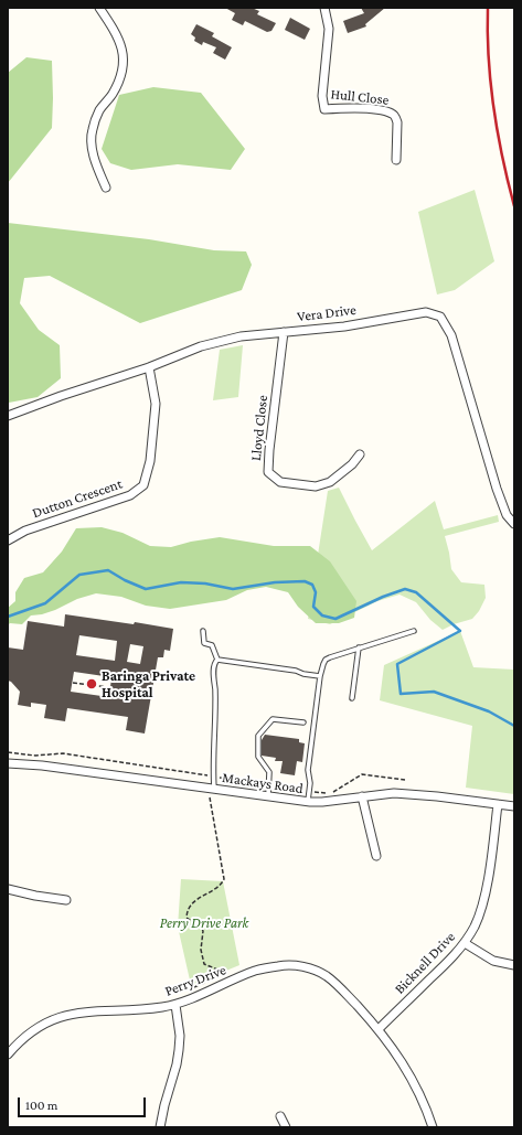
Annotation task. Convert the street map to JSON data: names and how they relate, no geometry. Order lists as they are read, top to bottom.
{
  "streets": {
    "street": [
      "Hull Close",
      "Vera Drive",
      "Lloyd Close",
      "Dutton Crescent",
      "Mackays Road",
      "Bicknell Drive",
      "Perry Drive"
    ]
  },
  "crossings": [
    ["Vera Drive", "Lloyd Close"],
    ["Vera Drive", "Dutton Crescent"],
    ["Mackays Road", "Bicknell Drive"],
    ["Bicknell Drive", "Perry Drive"]
  ],
  "parks": ["Perry Drive Park"],
  "places": ["Baringa Private Hospital"],
  "scale_bar": "100 m"
}
